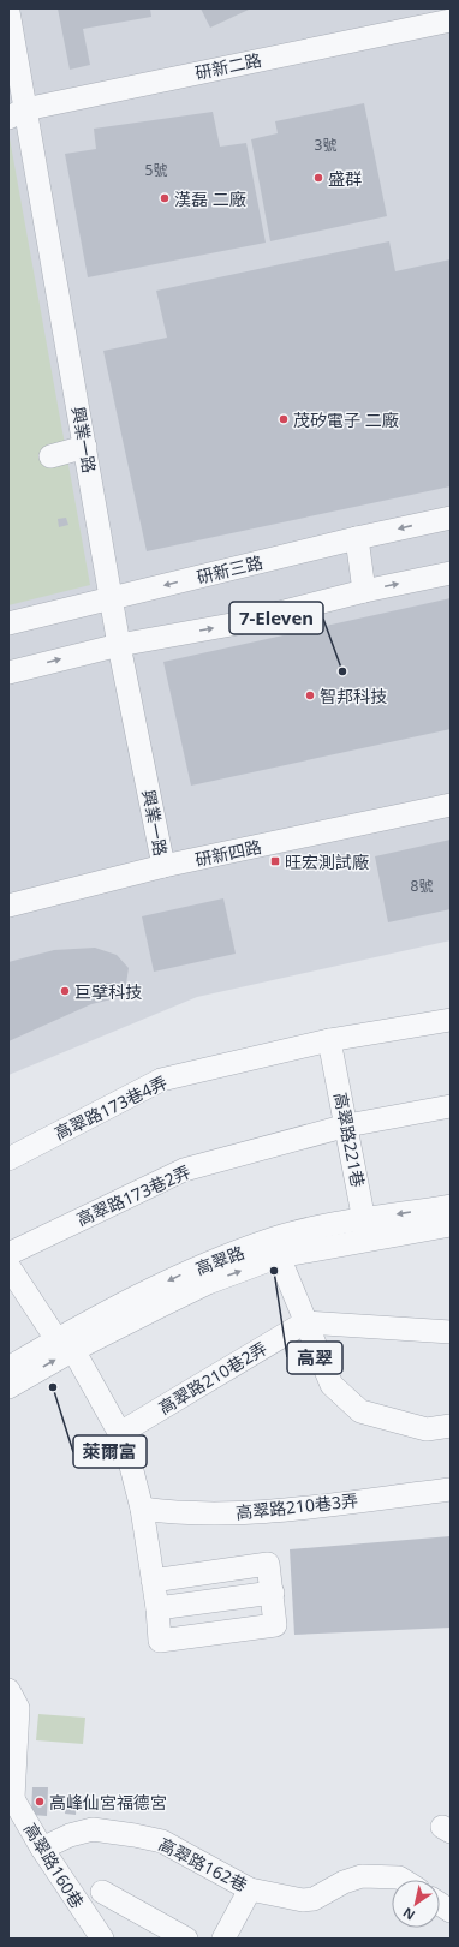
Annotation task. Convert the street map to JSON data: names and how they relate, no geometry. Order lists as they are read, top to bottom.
{
  "streets": {
    "street": [
      "研新二路",
      "興業一路",
      "研新三路",
      "研新四路",
      "高翠路173巷4弄",
      "高翠路221巷",
      "高翠路173巷2弄",
      "高翠路",
      "高翠路210巷2弄",
      "高翠路210巷3弄",
      "高翠路162巷",
      "高翠路160巷"
    ]
  },
  "crossings": [
    ["研新二路", "興業一路"],
    ["興業一路", "研新三路"],
    ["興業一路", "研新四路"],
    ["高翠路173巷4弄", "高翠路221巷"],
    ["高翠路221巷", "高翠路173巷2弄"],
    ["高翠路221巷", "高翠路"],
    ["高翠路162巷", "高翠路160巷"]
  ],
  "places": {
    "other": [
      "盛群",
      "漢磊 二廠",
      "茂矽電子 二廠",
      "7-Eleven",
      "智邦科技",
      "巨擘科技",
      "高翠",
      "萊爾富",
      "高峰仙宮福德宮"
    ],
    "transit": ["旺宏測試廠"]
  },
  "house_numbers": ["3號", "5號", "8號"],
  "north": "bottom left"
}
